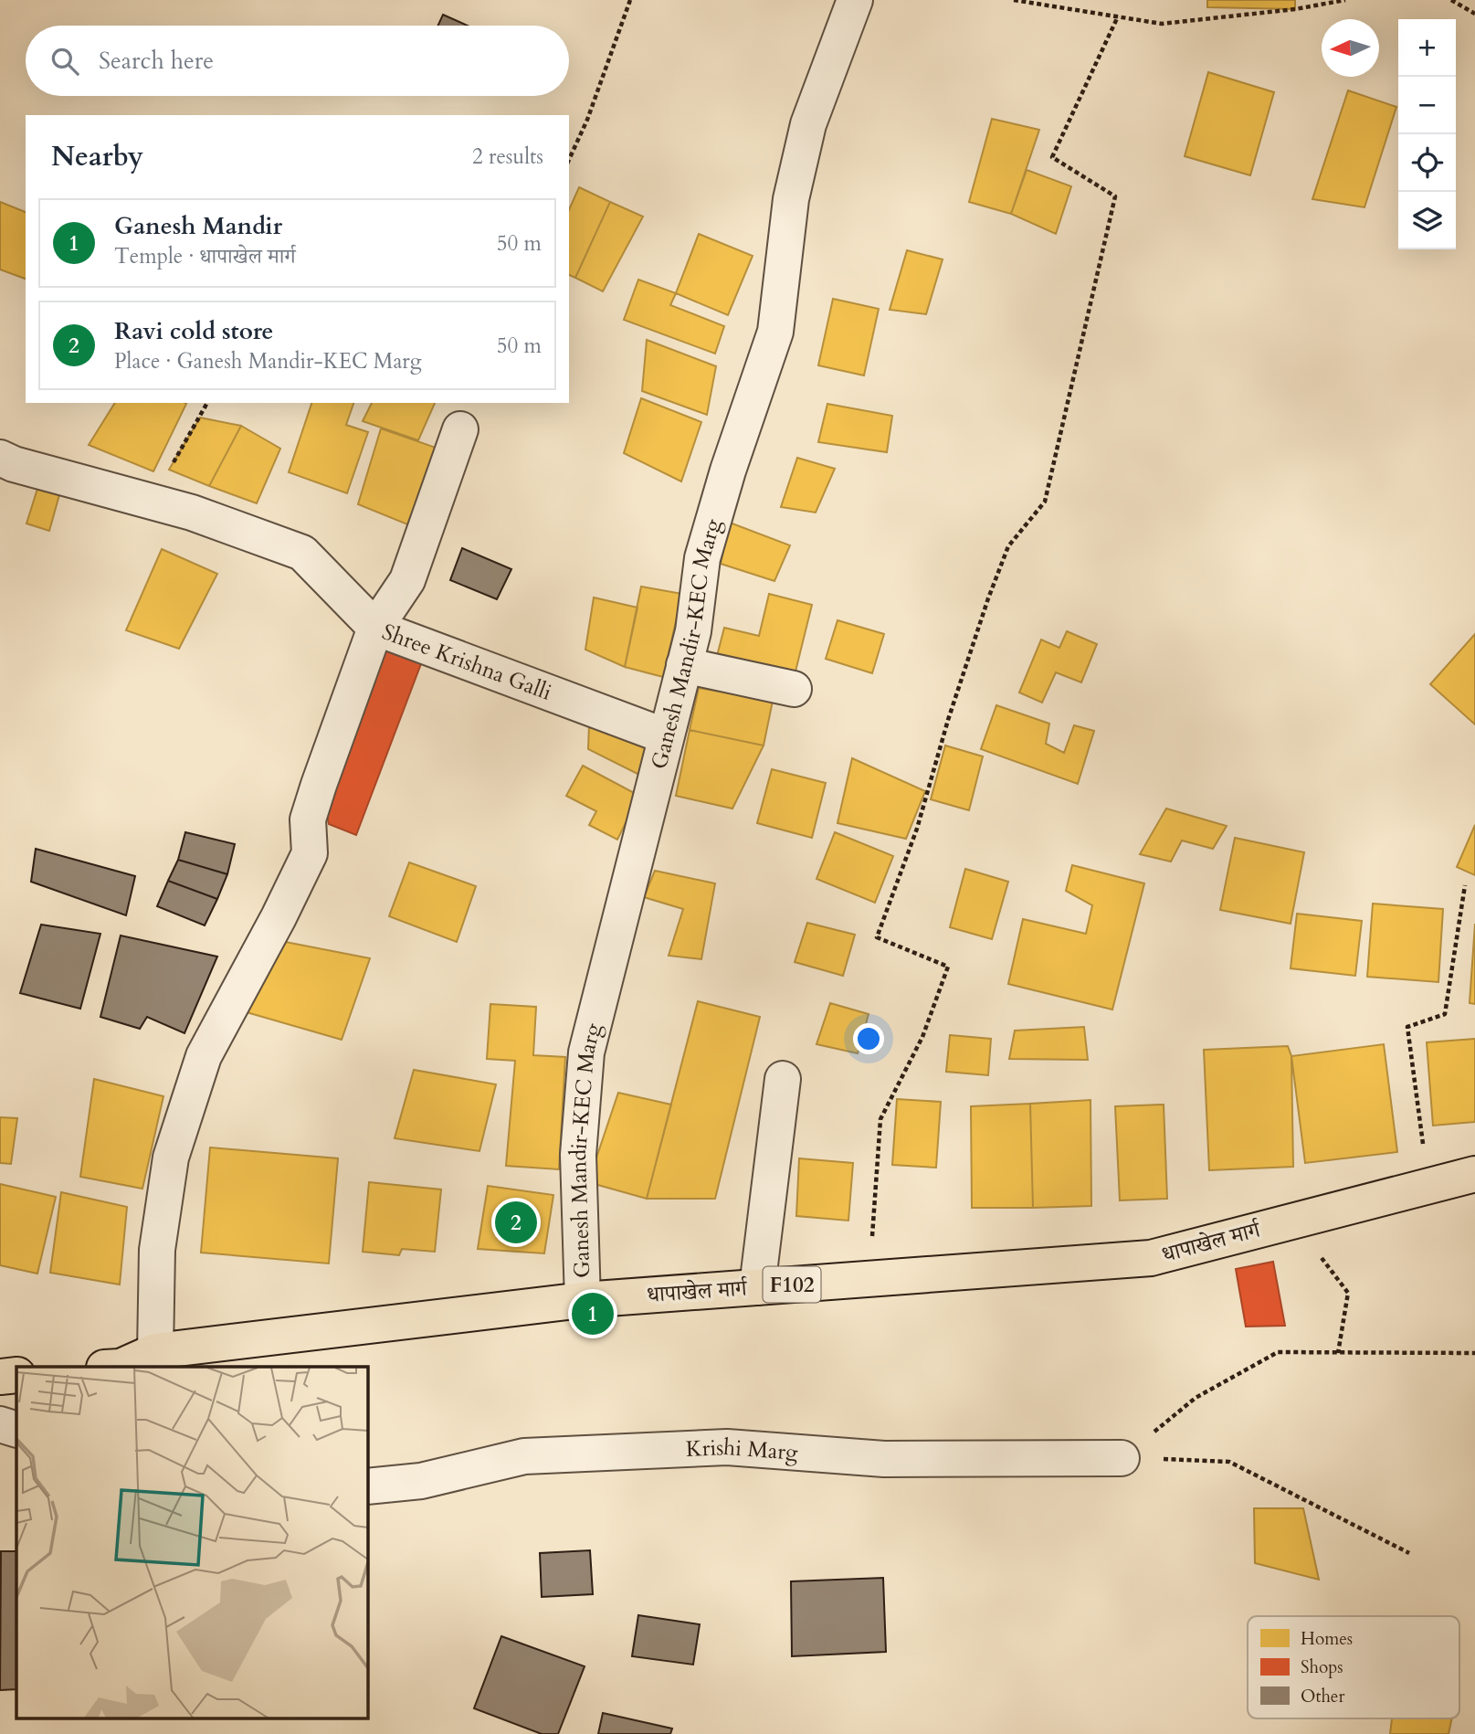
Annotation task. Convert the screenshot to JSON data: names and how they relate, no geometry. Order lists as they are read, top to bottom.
{
  "streets": {
    "main road": ["धापाखेल मार्ग", "F102"],
    "street": ["Ganesh Mandir-KEC Marg", "Shree Krishna Galli", "Krishi Marg"]
  },
  "crossings": [
    ["Ganesh Mandir-KEC Marg", "Shree Krishna Galli"],
    ["Ganesh Mandir-KEC Marg", "धापाखेल मार्ग"]
  ],
  "legend": ["Homes", "Shops", "Other"],
  "north": "left",
  "page": {
    "map_buttons": ["+", "−"],
    "search": "Search here",
    "heading": ["Nearby", "2 results"],
    "list": [
      {
        "mark": "1",
        "name": "Ganesh Mandir",
        "note": "Temple · धापाखेल मार्ग",
        "value": "50 m"
      },
      {
        "mark": "2",
        "name": "Ravi cold store",
        "note": "Place · Ganesh Mandir-KEC Marg",
        "value": "50 m"
      }
    ],
    "pins": ["2", "1"]
  }
}
